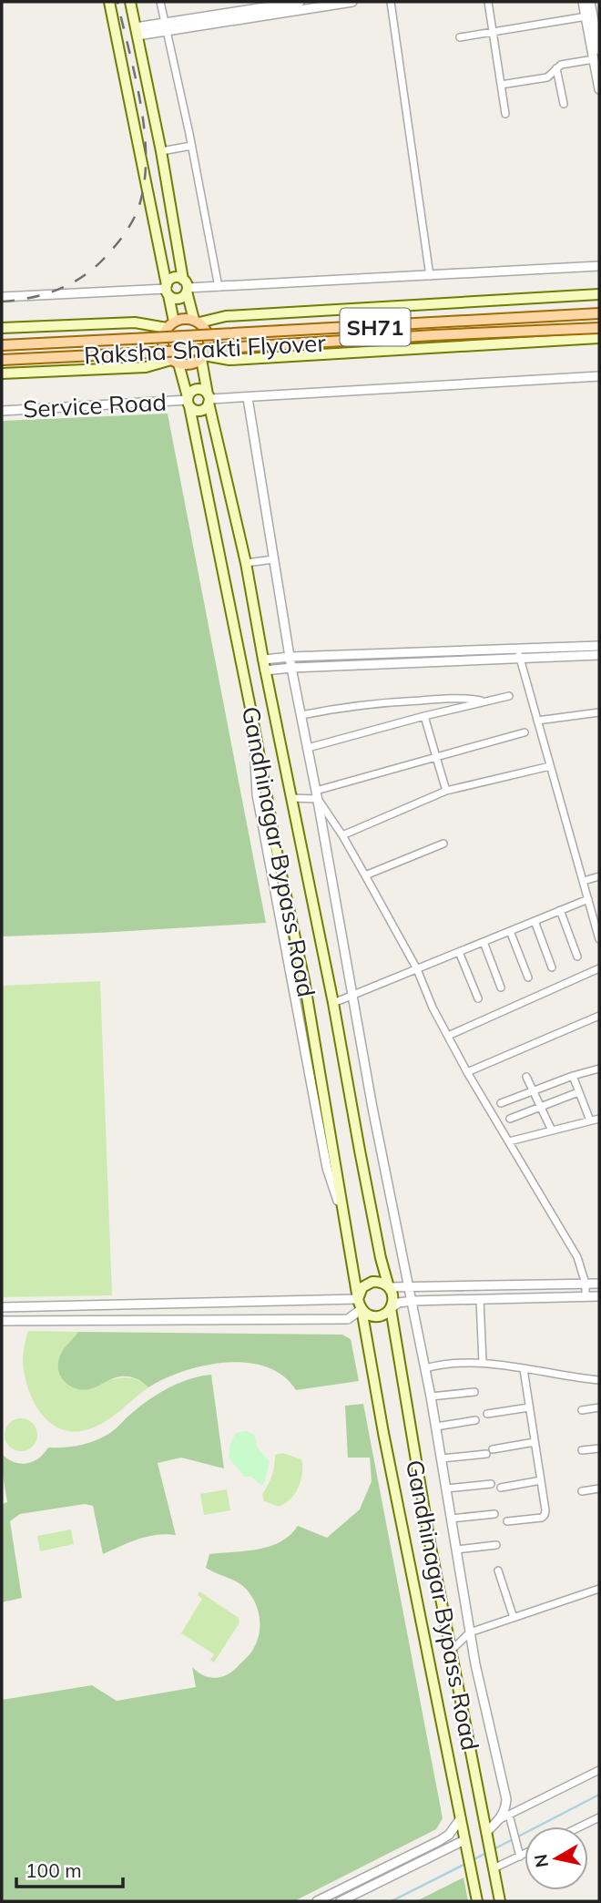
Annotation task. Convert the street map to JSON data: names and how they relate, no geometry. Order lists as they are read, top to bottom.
{
  "streets": {
    "main road": ["SH71", "Raksha Shakti Flyover", "Gandhinagar Bypass Road"],
    "street": ["Service Road"]
  },
  "crossings": [
    ["Service Road", "Gandhinagar Bypass Road"]
  ],
  "scale_bar": "100 m",
  "north": "left"
}
